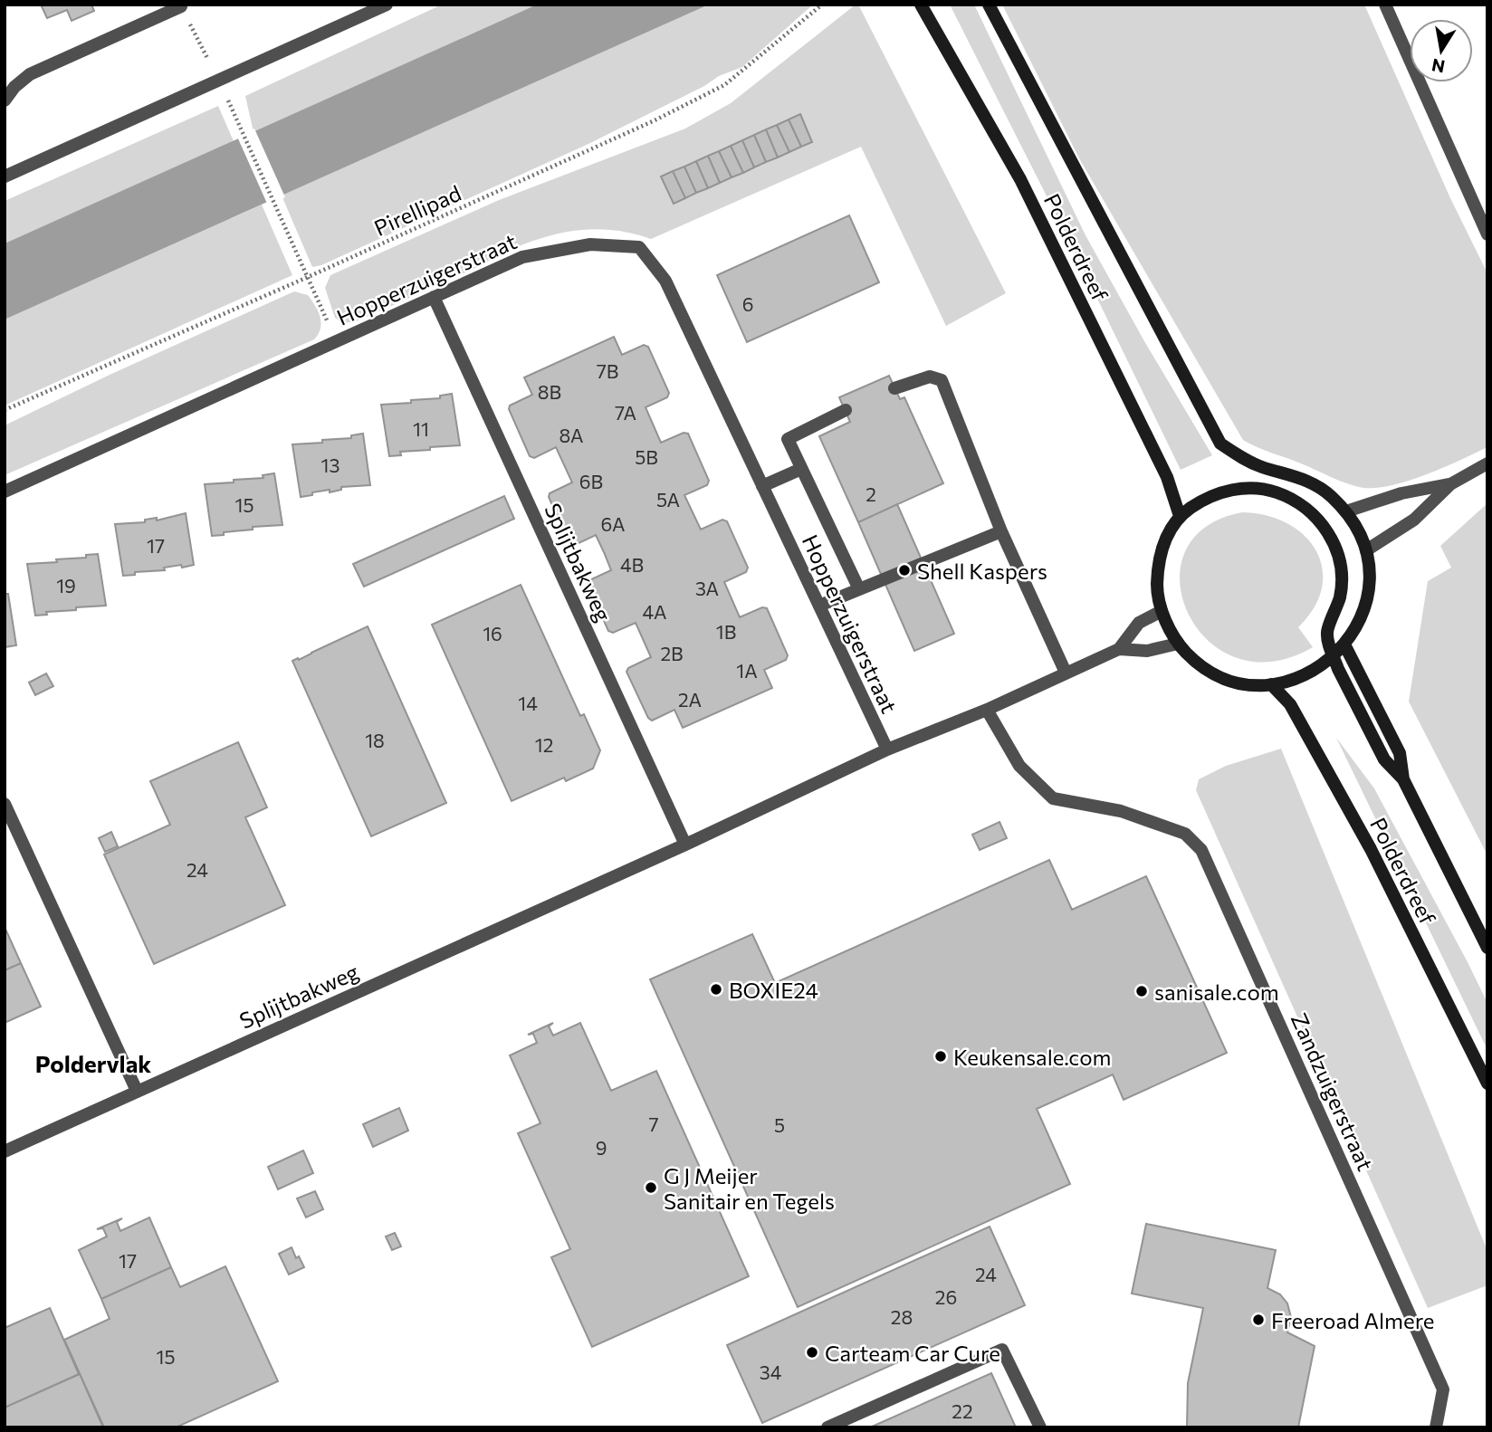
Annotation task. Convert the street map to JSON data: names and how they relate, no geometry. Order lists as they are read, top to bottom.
{
  "streets": {
    "main road": ["Polderdreef"],
    "street": ["Hopperzuigerstraat", "Splijtbakweg", "Zandzuigerstraat"],
    "path": ["Pirellipad"]
  },
  "crossings": [
    ["Polderdreef", "Splijtbakweg"],
    ["Hopperzuigerstraat", "Splijtbakweg"],
    ["Splijtbakweg", "Zandzuigerstraat"]
  ],
  "districts": ["Poldervlak"],
  "places": [
    "Shell Kaspers",
    "BOXIE24",
    "sanisale.com",
    "Keukensale.com",
    "G J Meijer Sanitair en Tegels",
    "Freeroad Almere",
    "Carteam Car Cure"
  ],
  "house_numbers": [
    "6",
    "7B",
    "8B",
    "7A",
    "11",
    "8A",
    "5B",
    "13",
    "6B",
    "2",
    "5A",
    "15",
    "6A",
    "17",
    "4B",
    "19",
    "3A",
    "4A",
    "1B",
    "16",
    "2B",
    "1A",
    "2A",
    "14",
    "18",
    "12",
    "24",
    "7",
    "5",
    "9",
    "17",
    "24",
    "26",
    "28",
    "15",
    "34",
    "22"
  ],
  "north": "bottom"
}
